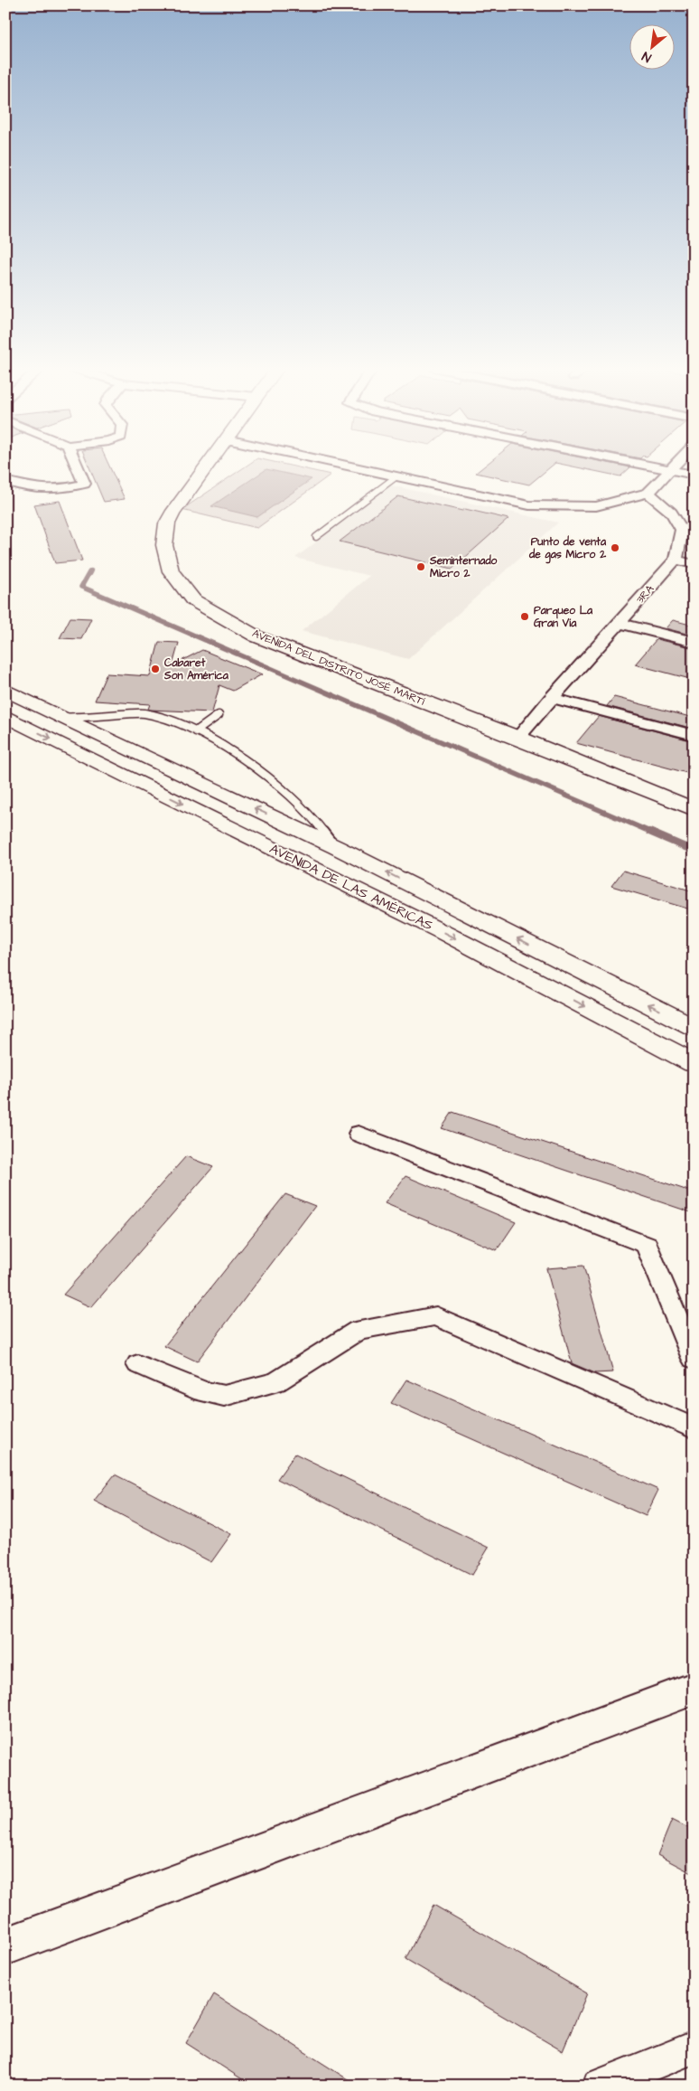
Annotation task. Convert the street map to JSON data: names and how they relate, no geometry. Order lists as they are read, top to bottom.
{
  "streets": {
    "main road": ["AVENIDA DEL DISTRITO JOSÉ MARTÍ", "AVENIDA DE LAS AMÉRICAS"],
    "street": ["3RA"]
  },
  "crossings": [
    ["3RA", "AVENIDA DEL DISTRITO JOSÉ MARTÍ"]
  ],
  "places": [
    "Punto de venta de gas Micro 2",
    "Seminternado Micro 2",
    "Parqueo La Gran Vía",
    "Cabaret Son América"
  ],
  "north": "bottom left"
}
